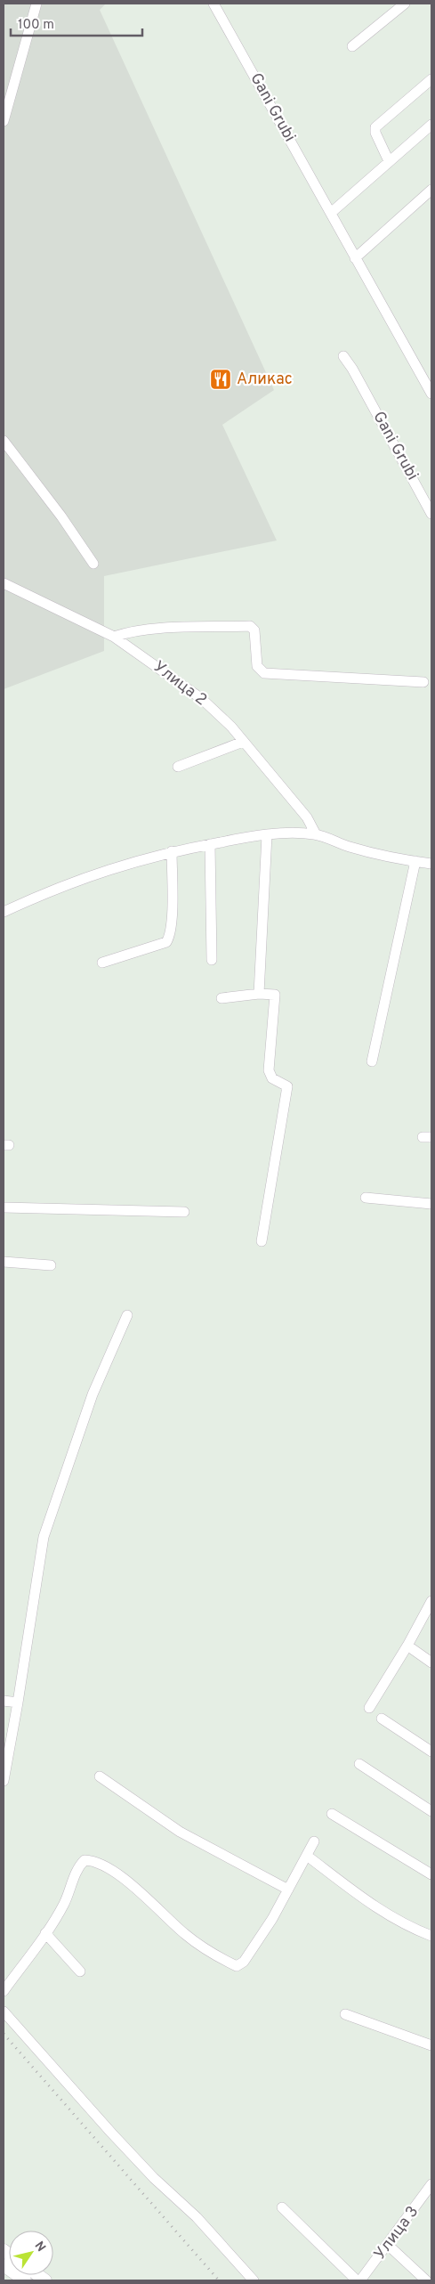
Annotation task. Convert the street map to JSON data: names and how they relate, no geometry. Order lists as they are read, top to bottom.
{
  "streets": {
    "street": ["Gani Grubi", "Улица 2", "Улица 3"]
  },
  "places": {
    "restaurant": ["Аликас"]
  },
  "scale_bar": "100 m",
  "north": "top right"
}
